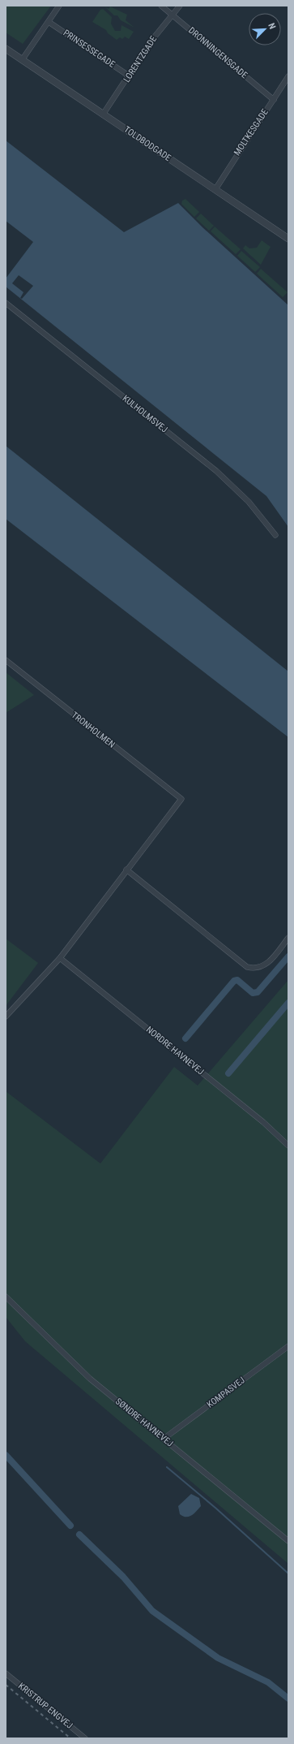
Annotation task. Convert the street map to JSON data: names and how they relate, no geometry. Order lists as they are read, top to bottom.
{
  "streets": {
    "street": [
      "PRINSESSEGADE",
      "DRONNINGENSGADE",
      "LORENTZGADE",
      "MOLTKESGADE",
      "TOLDBODGADE",
      "KULHOLMSVEJ",
      "TRONHOLMEN",
      "NORDRE HAVNEVEJ",
      "KOMPASVEJ",
      "SØNDRE HAVNEVEJ",
      "KRISTRUP ENGVEJ"
    ]
  },
  "crossings": [
    ["PRINSESSEGADE", "LORENTZGADE"],
    ["DRONNINGENSGADE", "LORENTZGADE"],
    ["DRONNINGENSGADE", "MOLTKESGADE"],
    ["LORENTZGADE", "TOLDBODGADE"],
    ["MOLTKESGADE", "TOLDBODGADE"],
    ["KOMPASVEJ", "SØNDRE HAVNEVEJ"]
  ],
  "north": "top right"
}
